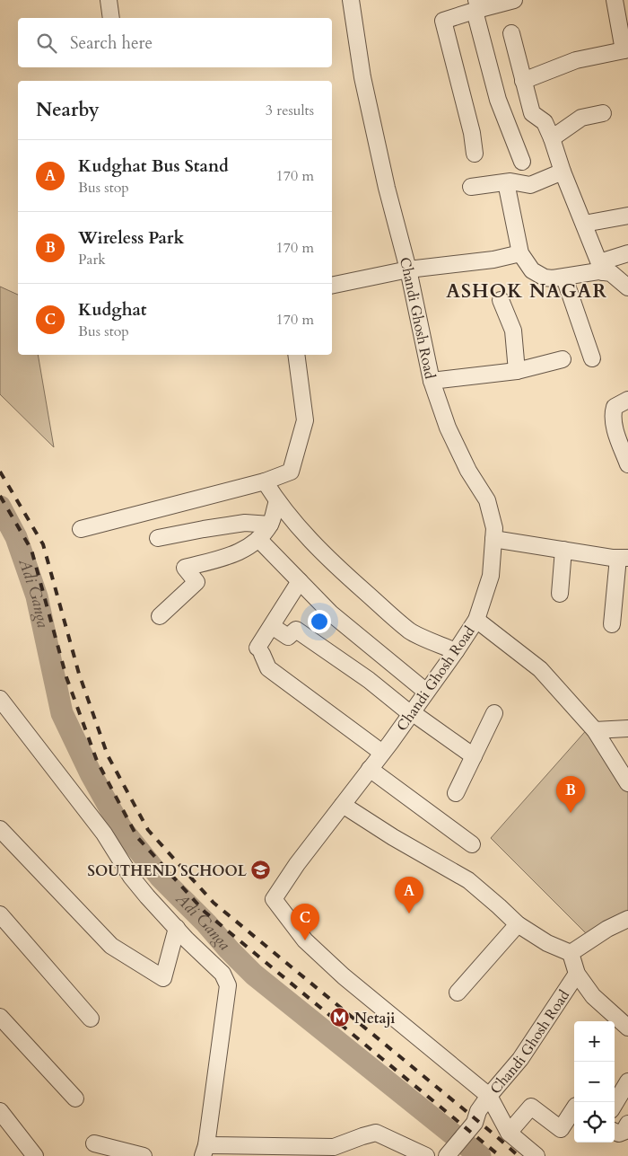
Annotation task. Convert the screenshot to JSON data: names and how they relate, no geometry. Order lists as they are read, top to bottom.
{
  "streets": {
    "street": ["Chandi Ghosh Road"]
  },
  "districts": ["ASHOK NAGAR"],
  "water": ["Adi Ganga"],
  "places": {
    "school or university": ["SOUTHEND SCHOOL"],
    "metro station": ["Netaji"]
  },
  "page": {
    "search": "Search here",
    "heading": ["Nearby", "3 results"],
    "list": [
      {
        "mark": "A",
        "name": "Kudghat Bus Stand",
        "note": "Bus stop",
        "value": "170 m"
      },
      {
        "mark": "B",
        "name": "Wireless Park",
        "note": "Park",
        "value": "170 m"
      },
      {
        "mark": "C",
        "name": "Kudghat",
        "note": "Bus stop",
        "value": "170 m"
      }
    ],
    "pins": ["B", "A", "C"],
    "map_buttons": ["+", "−"]
  }
}
